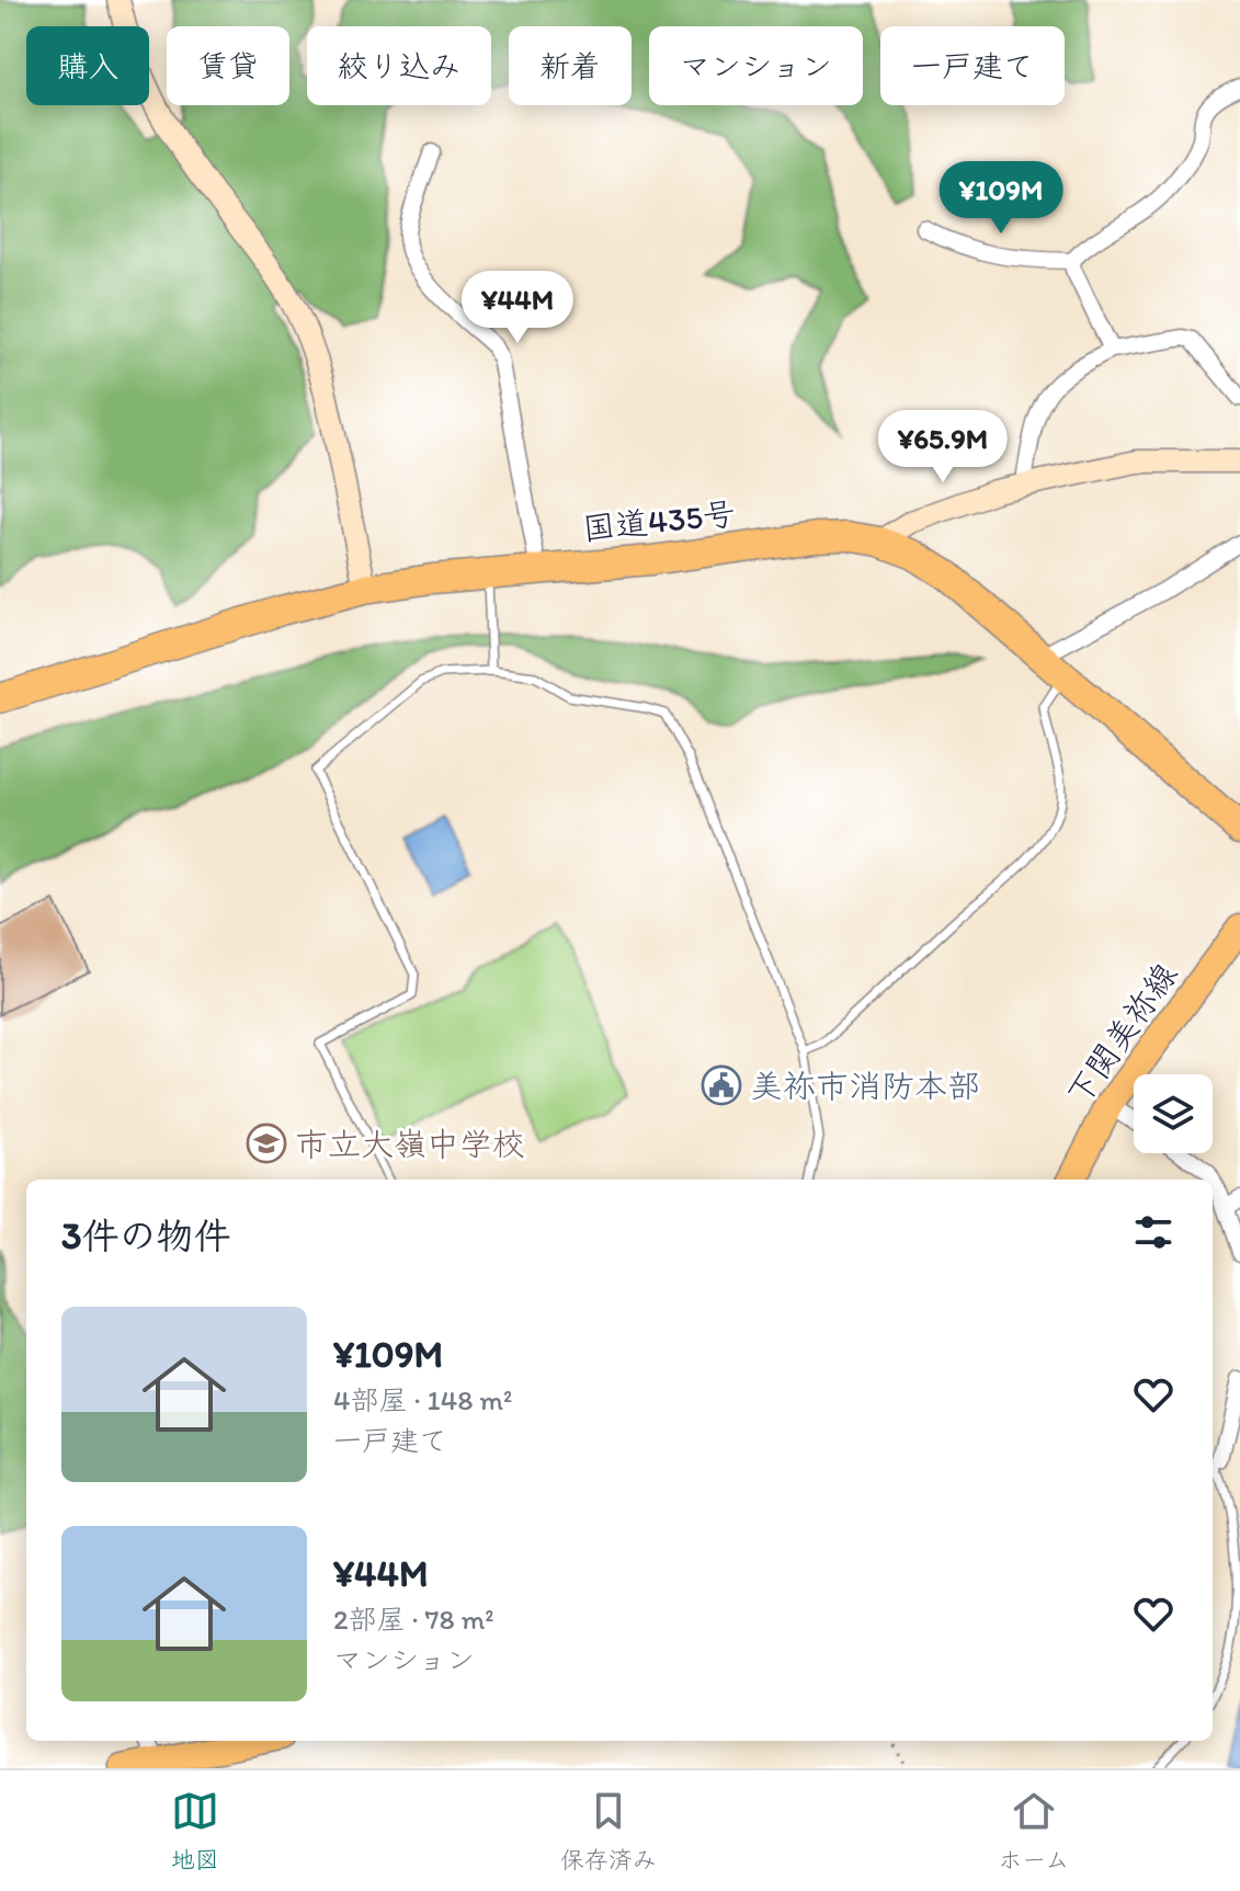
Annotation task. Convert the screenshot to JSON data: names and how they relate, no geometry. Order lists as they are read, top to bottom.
{
  "streets": {
    "highway": ["国道435号"],
    "main road": ["下関美祢線"]
  },
  "places": {
    "public building": ["美祢市消防本部"],
    "school or university": ["市立大嶺中学校"]
  },
  "page": {
    "chip": [
      "購入",
      "賃貸",
      "絞り込み",
      "新着",
      "マンション",
      "一戸建て"
    ],
    "price": ["¥109M", "¥44M", "¥65.9M"],
    "heading": "3件の物件",
    "list": [
      {
        "name": "¥109M",
        "note": "4部屋 · 148 m² · 一戸建て"
      },
      {
        "name": "¥44M",
        "note": "2部屋 · 78 m² · マンション"
      }
    ],
    "tabs": ["地図", "保存済み", "ホーム"]
  }
}
